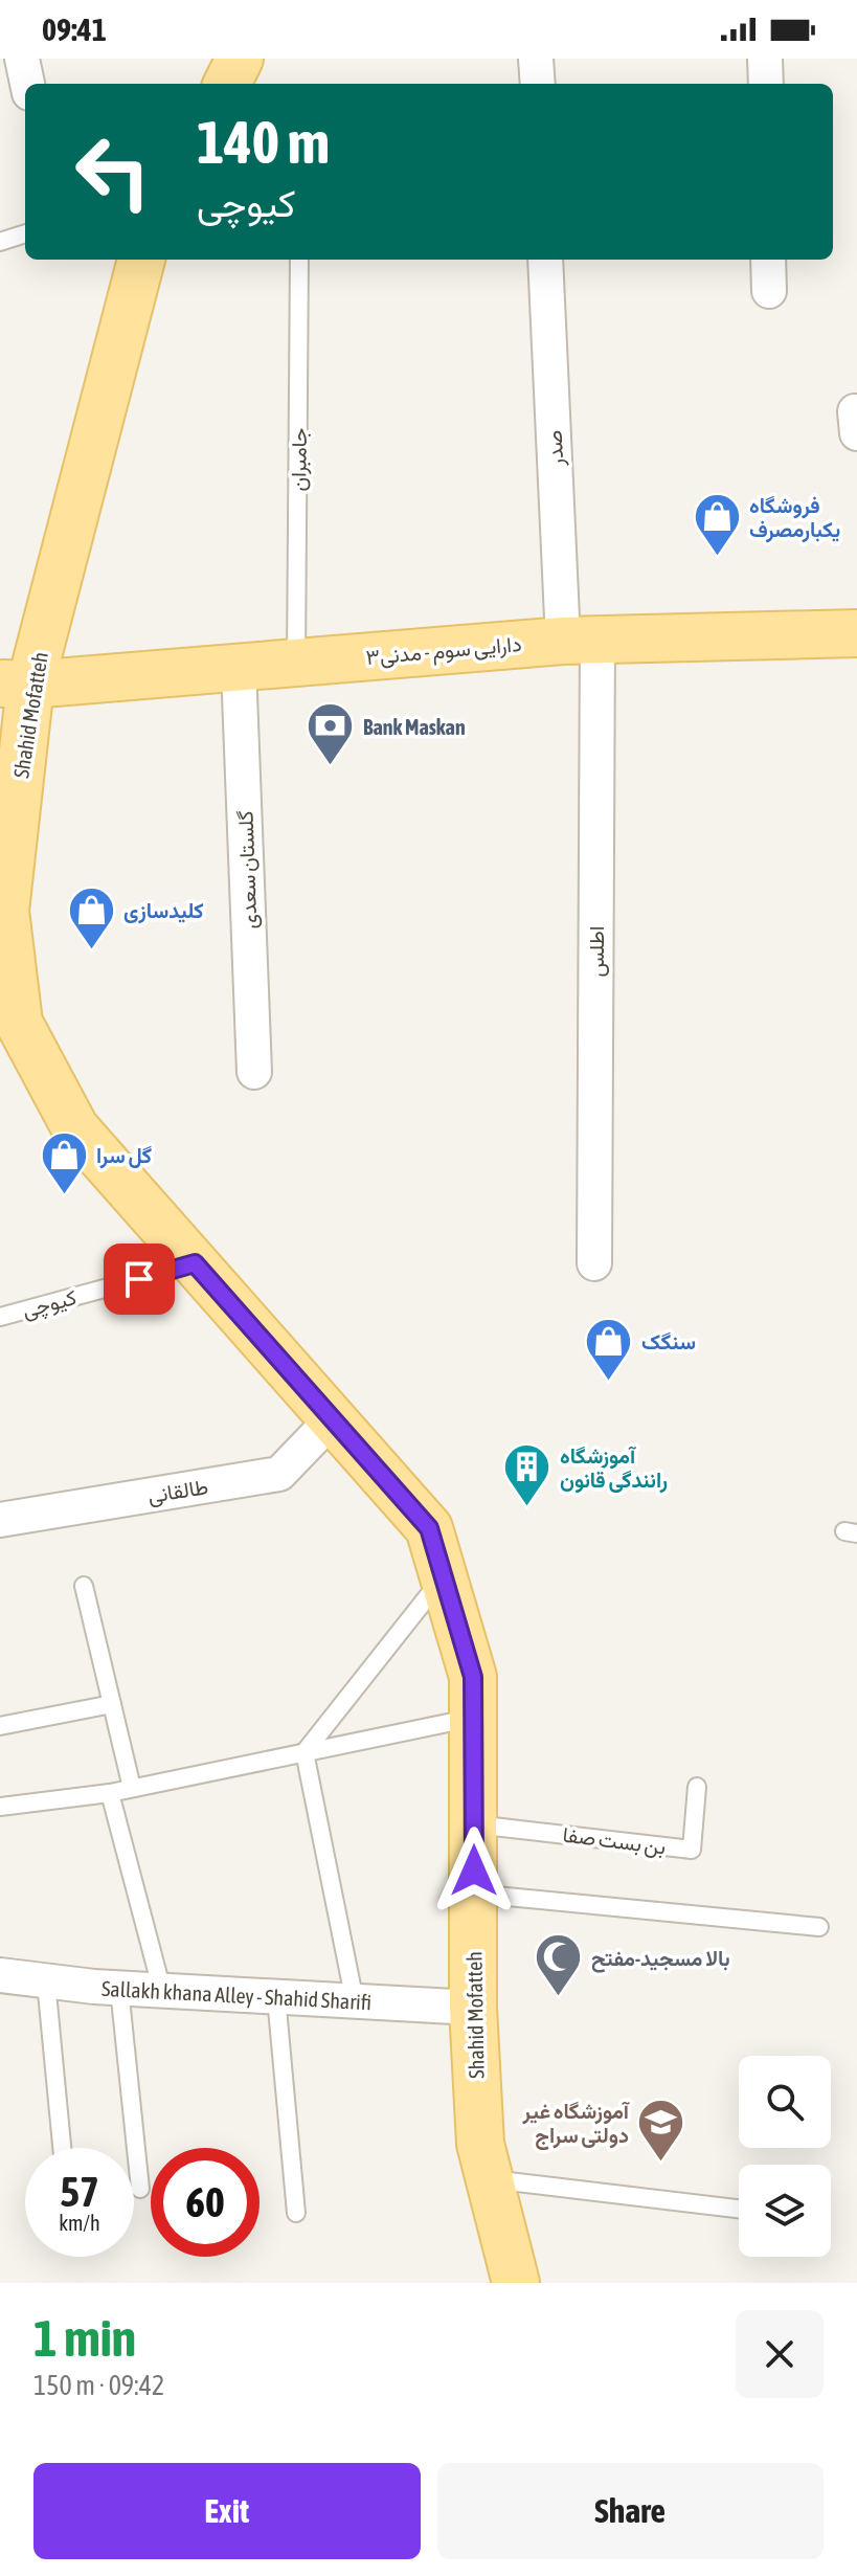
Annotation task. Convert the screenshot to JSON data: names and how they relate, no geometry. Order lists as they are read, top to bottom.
{
  "streets": {
    "main road": ["دارایی سوم - مدنی۳", "Shahid Mofatteh"],
    "street": [
      "صدر",
      "گلستان سعدی",
      "اطلس",
      "طالقانی",
      "Sallakh khana Alley - Shahid Sharifi"
    ],
    "lane": ["جامبران", "کیوچی", "بن بست صفا"]
  },
  "crossings": [
    ["صدر", "دارایی سوم - مدنی۳"],
    ["صدر", "اطلس"],
    ["جامبران", "دارایی سوم - مدنی۳"],
    ["دارایی سوم - مدنی۳", "Shahid Mofatteh"],
    ["دارایی سوم - مدنی۳", "گلستان سعدی"],
    ["دارایی سوم - مدنی۳", "اطلس"],
    ["Shahid Mofatteh", "کیوچی"],
    ["Shahid Mofatteh", "طالقانی"],
    ["Shahid Mofatteh", "بن بست صفا"],
    ["Shahid Mofatteh", "Sallakh khana Alley - Shahid Sharifi"]
  ],
  "places": {
    "shop": [
      "فروشگاه یکبارمصرف",
      "کلیدسازی",
      "گل سرا",
      "سنگک"
    ],
    "bank": ["Bank Maskan"],
    "building": ["آموزشگاه رانندگی قانون"],
    "mosque": ["بالا مسجید-مفتح"],
    "school or university": ["آموزشگاه غیر دولتی سراج"]
  },
  "page": {
    "status": "09:41",
    "turn": ["140 m", "کیوچی"],
    "speed": "57 km/h",
    "limit": "60",
    "heading": ["1 min", "150 m · 09:42"],
    "buttons": ["Exit", "Share"]
  }
}
